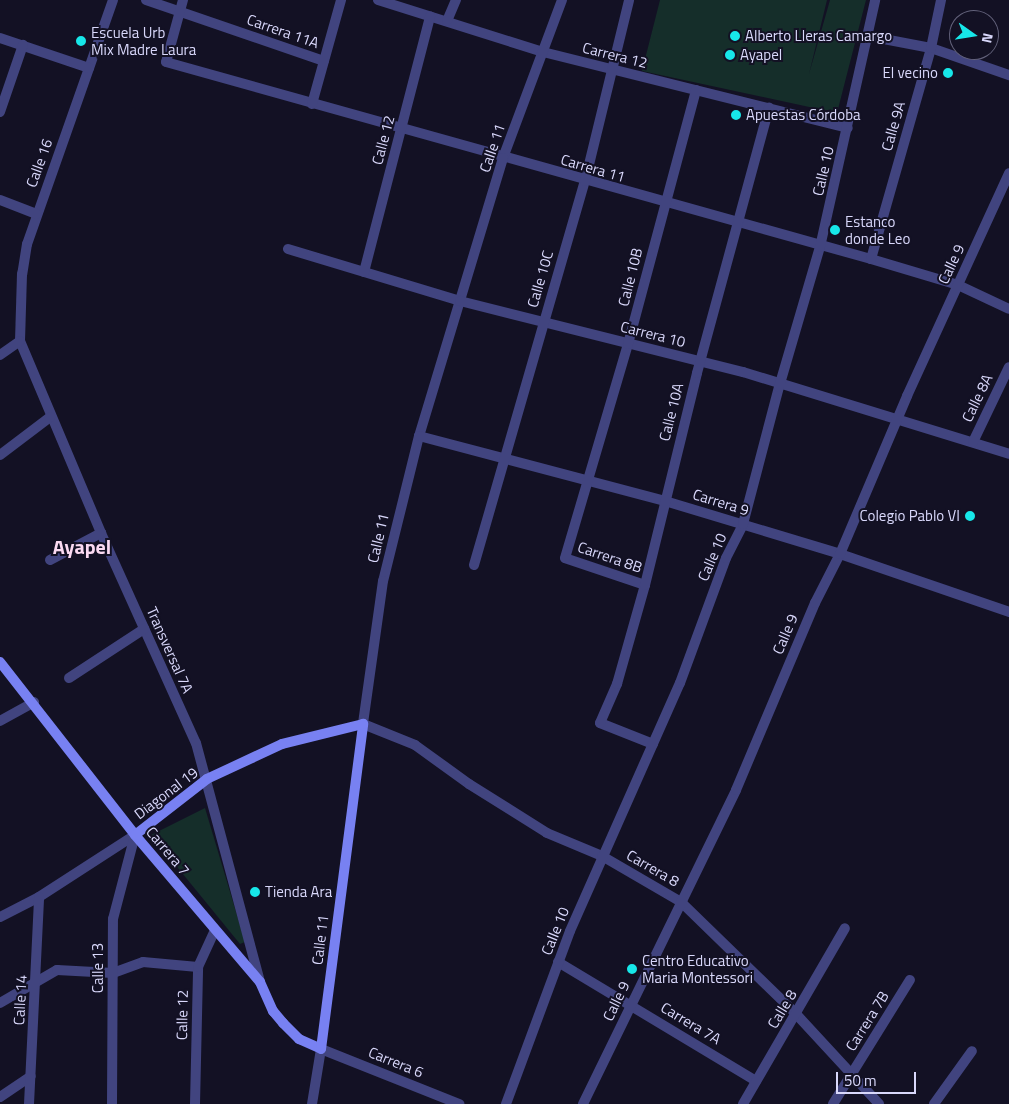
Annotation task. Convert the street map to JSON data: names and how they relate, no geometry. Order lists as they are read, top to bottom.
{
  "streets": {
    "main road": ["Calle 11", "Diagonal 19", "Carrera 7"],
    "street": [
      "Carrera 11A",
      "Carrera 12",
      "Calle 9A",
      "Calle 12",
      "Calle 16",
      "Carrera 11",
      "Calle 10",
      "Calle 9",
      "Calle 10B",
      "Calle 10C",
      "Carrera 10",
      "Calle 8A",
      "Calle 10A",
      "Carrera 9",
      "Carrera 8B",
      "Transversal 7A",
      "Carrera 8",
      "Calle 13",
      "Calle 14",
      "Calle 8",
      "Carrera 7B",
      "Carrera 7A",
      "Carrera 6"
    ]
  },
  "crossings": [
    ["Carrera 11A", "Carrera 11"],
    ["Carrera 12", "Calle 12"],
    ["Carrera 12", "Calle 11"],
    ["Carrera 12", "Calle 10"],
    ["Carrera 12", "Calle 10B"],
    ["Carrera 12", "Calle 10C"],
    ["Carrera 12", "Calle 10A"],
    ["Calle 9A", "Carrera 11"],
    ["Calle 12", "Carrera 11"],
    ["Calle 12", "Carrera 10"],
    ["Calle 12", "Carrera 7"],
    ["Calle 11", "Carrera 11"],
    ["Calle 11", "Carrera 10"],
    ["Calle 11", "Carrera 9"],
    ["Calle 11", "Diagonal 19"],
    ["Calle 11", "Carrera 7"],
    ["Calle 11", "Carrera 8"],
    ["Calle 11", "Carrera 6"],
    ["Calle 16", "Transversal 7A"],
    ["Carrera 11", "Calle 10"],
    ["Carrera 11", "Calle 9"],
    ["Carrera 11", "Calle 10B"],
    ["Carrera 11", "Calle 10C"],
    ["Carrera 11", "Calle 10A"],
    ["Calle 10", "Carrera 10"],
    ["Calle 10", "Calle 10A"],
    ["Calle 10", "Carrera 9"],
    ["Calle 10", "Carrera 8"],
    ["Calle 10", "Carrera 7A"],
    ["Calle 9", "Carrera 10"],
    ["Calle 9", "Carrera 9"],
    ["Calle 9", "Carrera 8"],
    ["Calle 9", "Carrera 7A"],
    ["Calle 10B", "Carrera 10"],
    ["Calle 10B", "Carrera 9"],
    ["Calle 10B", "Carrera 8B"],
    ["Calle 10C", "Carrera 10"],
    ["Calle 10C", "Carrera 9"],
    ["Carrera 10", "Calle 8A"],
    ["Carrera 10", "Calle 10A"],
    ["Calle 10A", "Carrera 9"],
    ["Calle 10A", "Carrera 8B"],
    ["Transversal 7A", "Diagonal 19"],
    ["Transversal 7A", "Carrera 7"],
    ["Diagonal 19", "Carrera 7"],
    ["Diagonal 19", "Carrera 8"],
    ["Diagonal 19", "Calle 13"],
    ["Diagonal 19", "Calle 14"],
    ["Carrera 7", "Calle 13"],
    ["Carrera 7", "Carrera 6"],
    ["Carrera 8", "Calle 8"],
    ["Carrera 8", "Carrera 7B"],
    ["Calle 8", "Carrera 7A"]
  ],
  "districts": ["Ayapel"],
  "places": [
    "Alberto Lleras Camargo",
    "Escuela Urb Mix Madre Laura",
    "Ayapel",
    "El vecino",
    "Apuestas Córdoba",
    "Estanco donde Leo",
    "Colegio Pablo VI",
    "Tienda Ara",
    "Centro Educativo Maria Montessori"
  ],
  "scale_bar": "50 m",
  "north": "right"
}
